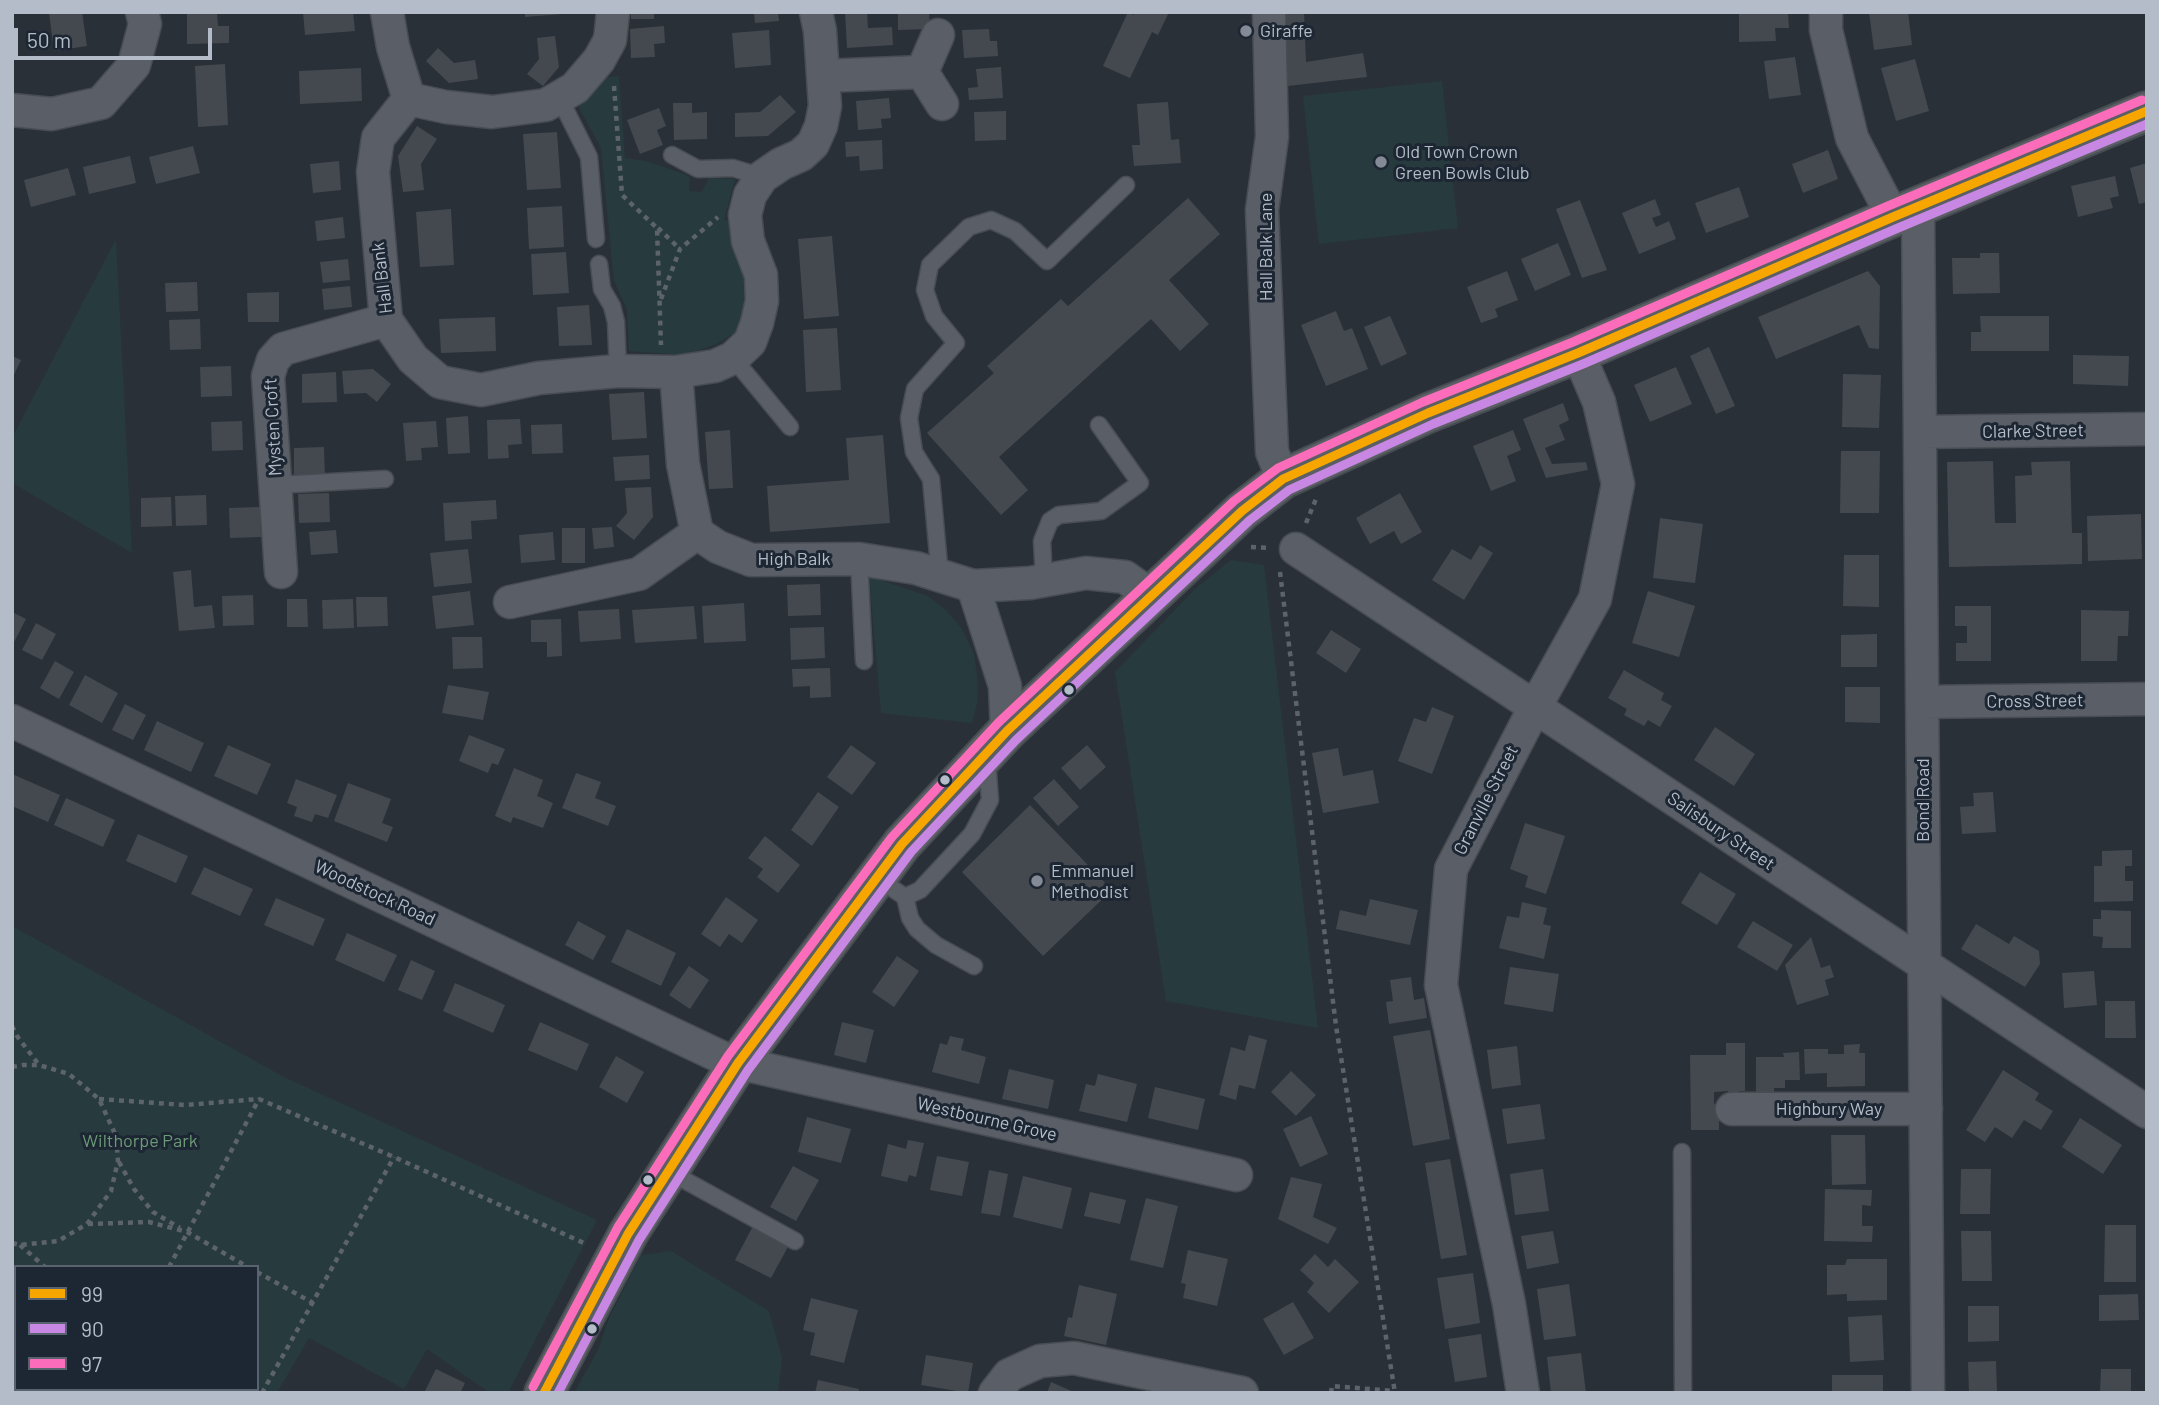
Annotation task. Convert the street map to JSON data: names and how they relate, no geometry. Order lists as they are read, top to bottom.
{
  "streets": {
    "street": [
      "Hall Balk Lane",
      "Hall Bank",
      "Mysten Croft",
      "Clarke Street",
      "High Balk",
      "Cross Street",
      "Granville Street",
      "Bond Road",
      "Salisbury Street",
      "Woodstock Road",
      "Highbury Way",
      "Westbourne Grove"
    ]
  },
  "crossings": [
    ["Hall Bank", "Mysten Croft"],
    ["Clarke Street", "Bond Road"],
    ["Cross Street", "Bond Road"],
    ["Granville Street", "Salisbury Street"],
    ["Bond Road", "Salisbury Street"],
    ["Bond Road", "Highbury Way"],
    ["Woodstock Road", "Westbourne Grove"]
  ],
  "parks": ["Wilthorpe Park"],
  "places": ["Giraffe", "Old Town Crown Green Bowls Club", "Emmanuel Methodist"],
  "lines": ["transit line 97", "transit line 99", "transit line 90"],
  "legend": ["99", "90", "97"],
  "scale_bar": "50 m"
}
